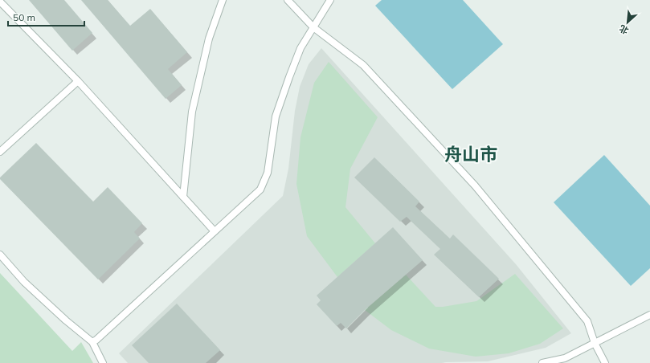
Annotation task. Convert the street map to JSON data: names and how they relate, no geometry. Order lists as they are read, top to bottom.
{
  "districts": ["舟山市"],
  "scale_bar": "50 m",
  "north": "bottom left"
}
